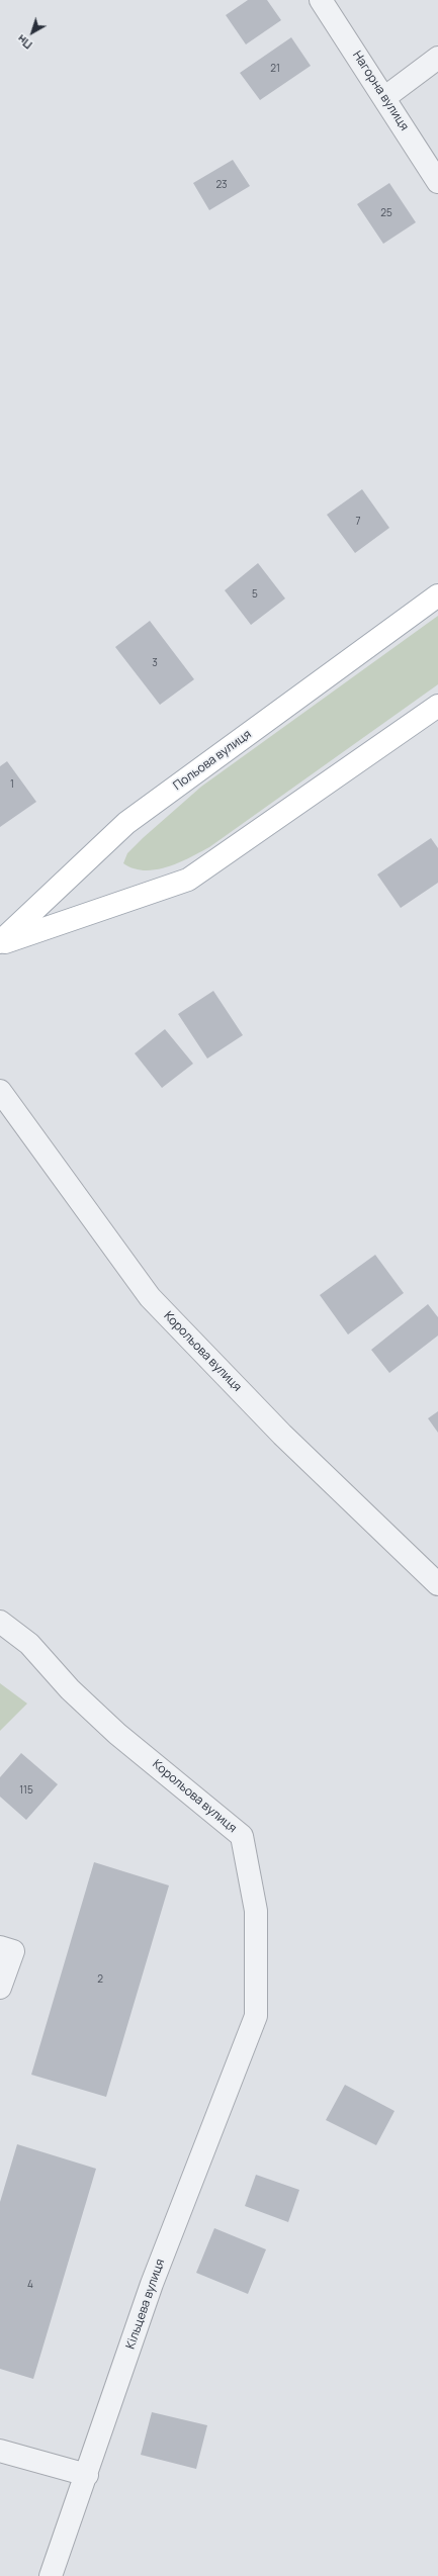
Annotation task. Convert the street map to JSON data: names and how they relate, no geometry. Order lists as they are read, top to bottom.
{
  "streets": {
    "main road": ["Польова вулиця"],
    "street": ["Нагорна вулиця", "Корольова вулиця", "Кільцева вулиця"]
  },
  "crossings": [
    ["Корольова вулиця", "Кільцева вулиця"]
  ],
  "house_numbers": [
    "21",
    "23",
    "25",
    "7",
    "5",
    "3",
    "1",
    "115",
    "2",
    "4"
  ],
  "north": "bottom left"
}
